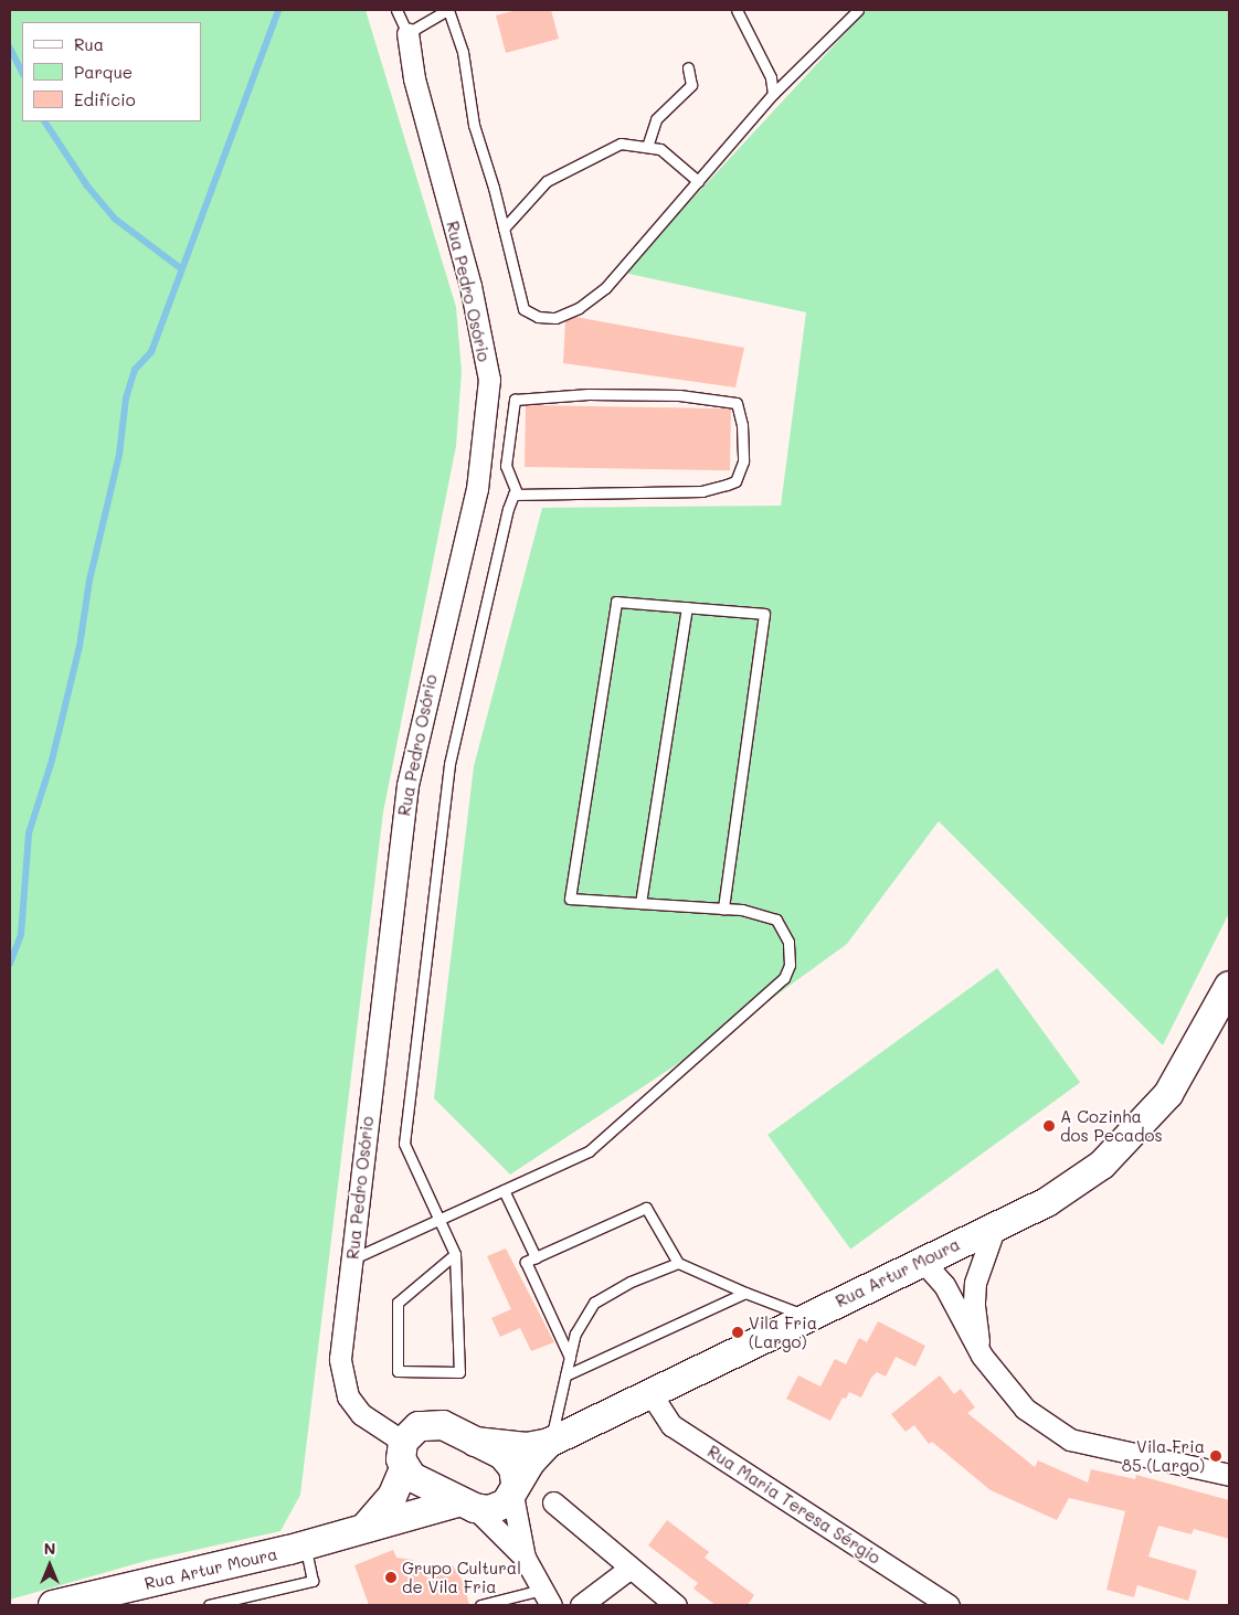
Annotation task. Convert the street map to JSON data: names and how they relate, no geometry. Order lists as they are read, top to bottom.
{
  "streets": {
    "main road": ["Rua Artur Moura"],
    "street": ["Rua Pedro Osório", "Rua Maria Teresa Sérgio"]
  },
  "crossings": [
    ["Rua Artur Moura", "Rua Maria Teresa Sérgio"]
  ],
  "places": [
    "A Cozinha dos Pecados",
    "Vila Fria (Largo)",
    "Vila Fria 85 (Largo)",
    "Grupo Cultural de Vila Fria"
  ],
  "legend": ["Rua", "Parque", "Edifício"],
  "north": "top"
}
